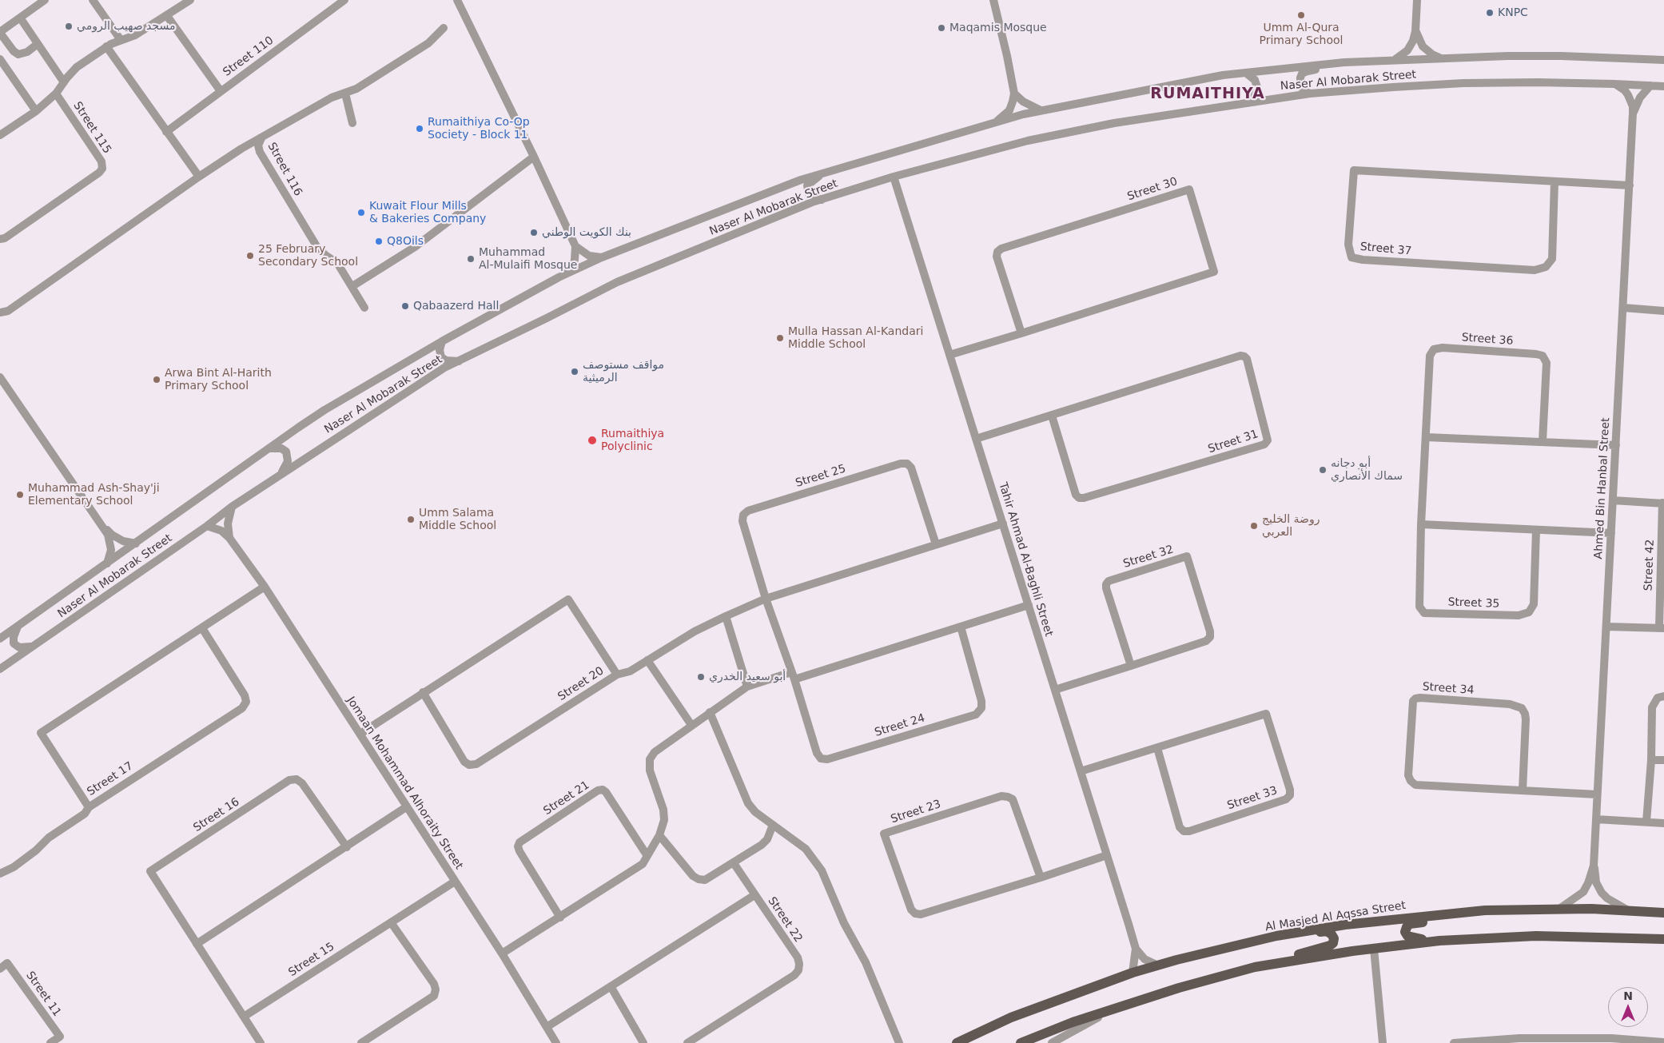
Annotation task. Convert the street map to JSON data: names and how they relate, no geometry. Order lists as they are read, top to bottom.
{
  "streets": {
    "main road": ["Al Masjed Al Aqssa Street"],
    "street": [
      "Street 110",
      "Naser Al Mobarak Street",
      "Street 115",
      "Street 116",
      "Street 30",
      "Street 37",
      "Street 36",
      "Street 31",
      "Street 25",
      "Ahmed Bin Hanbal Street",
      "Street 32",
      "Tahir Ahmad Al-Baghli Street",
      "Street 42",
      "Street 35",
      "Street 20",
      "Street 34",
      "Street 24",
      "Street 17",
      "Jomaan Mohammad Alhoraity Street",
      "Street 21",
      "Street 33",
      "Street 23",
      "Street 16",
      "Street 22",
      "Street 15",
      "Street 11"
    ]
  },
  "crossings": [
    ["Naser Al Mobarak Street", "Ahmed Bin Hanbal Street"],
    ["Naser Al Mobarak Street", "Tahir Ahmad Al-Baghli Street"],
    ["Naser Al Mobarak Street", "Jomaan Mohammad Alhoraity Street"],
    ["Street 30", "Tahir Ahmad Al-Baghli Street"],
    ["Street 37", "Ahmed Bin Hanbal Street"],
    ["Street 36", "Street 35"],
    ["Street 31", "Tahir Ahmad Al-Baghli Street"],
    ["Street 25", "Street 24"],
    ["Ahmed Bin Hanbal Street", "Street 42"],
    ["Ahmed Bin Hanbal Street", "Street 34"],
    ["Ahmed Bin Hanbal Street", "Al Masjed Al Aqssa Street"],
    ["Street 32", "Tahir Ahmad Al-Baghli Street"],
    ["Tahir Ahmad Al-Baghli Street", "Street 33"],
    ["Tahir Ahmad Al-Baghli Street", "Street 23"],
    ["Tahir Ahmad Al-Baghli Street", "Al Masjed Al Aqssa Street"],
    ["Street 20", "Jomaan Mohammad Alhoraity Street"],
    ["Street 17", "Jomaan Mohammad Alhoraity Street"],
    ["Jomaan Mohammad Alhoraity Street", "Street 22"],
    ["Jomaan Mohammad Alhoraity Street", "Street 15"],
    ["Street 16", "Street 15"]
  ],
  "districts": ["RUMAITHIYA"],
  "places": [
    "KNPC",
    "Umm Al-Qura Primary School",
    "مسجد صهيب الرومي",
    "Maqamis Mosque",
    "Rumaithiya Co-Op Society - Block 11",
    "Kuwait Flour Mills & Bakeries Company",
    "بنك الكويت الوطني",
    "Q8Oils",
    "25 February Secondary School",
    "Muhammad Al-Mulaifi Mosque",
    "Qabaazerd Hall",
    "Mulla Hassan Al-Kandari Middle School",
    "مواقف مستوصف الرميثية",
    "Arwa Bint Al-Harith Primary School",
    "Rumaithiya Polyclinic",
    "أبو دجانه سماك الأنصاري",
    "Muhammad Ash-Shay'ji Elementary School",
    "Umm Salama Middle School",
    "روضة الخليج العربي",
    "أبو سعيد الخدري"
  ],
  "north": "top"
}
